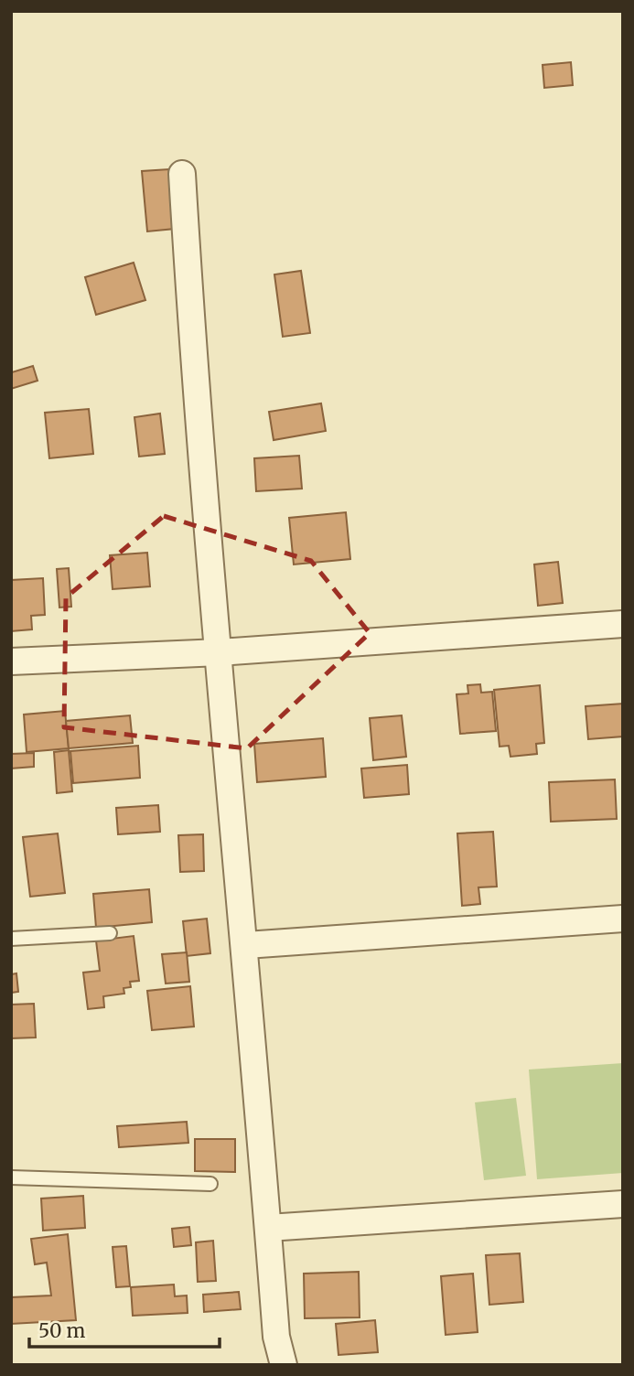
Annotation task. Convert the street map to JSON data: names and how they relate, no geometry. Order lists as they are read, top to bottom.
{
  "scale_bar": "50 m"
}
